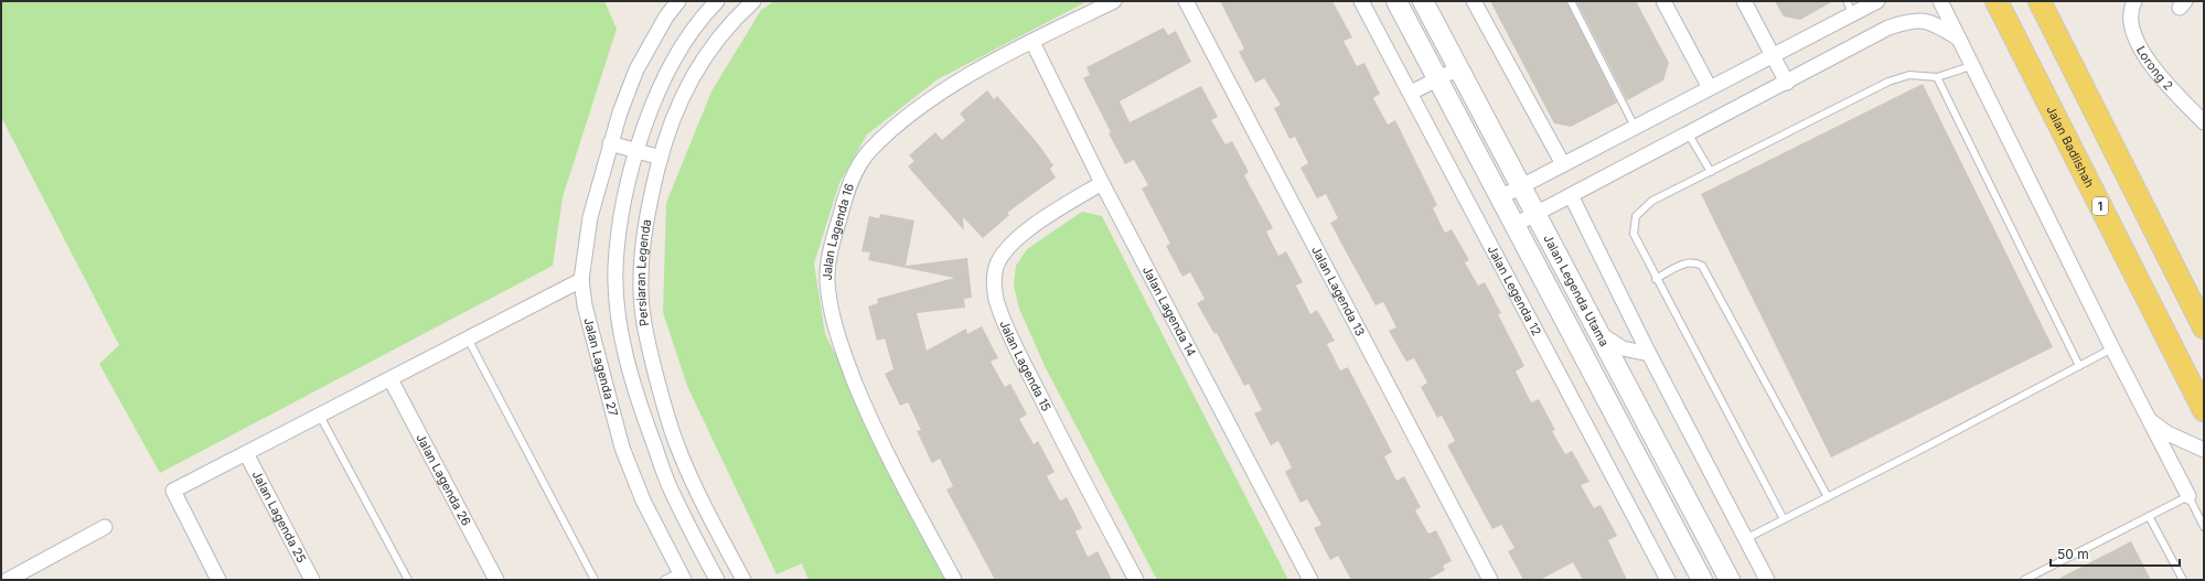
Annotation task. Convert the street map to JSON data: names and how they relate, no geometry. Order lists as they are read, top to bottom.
{
  "streets": {
    "main road": ["Jalan Badlishah", "1"],
    "street": [
      "Lorong 2",
      "Jalan Lagenda 16",
      "Persiaran Legenda",
      "Jalan Legenda 12",
      "Jalan Lagenda 13",
      "Jalan Legenda Utama",
      "Jalan Lagenda 14",
      "Jalan Lagenda 15",
      "Jalan Lagenda 27",
      "Jalan Lagenda 26",
      "Jalan Lagenda 25"
    ]
  },
  "crossings": [
    ["Jalan Lagenda 16", "Jalan Lagenda 14"],
    ["Jalan Lagenda 14", "Jalan Lagenda 15"]
  ],
  "scale_bar": "50 m"
}
